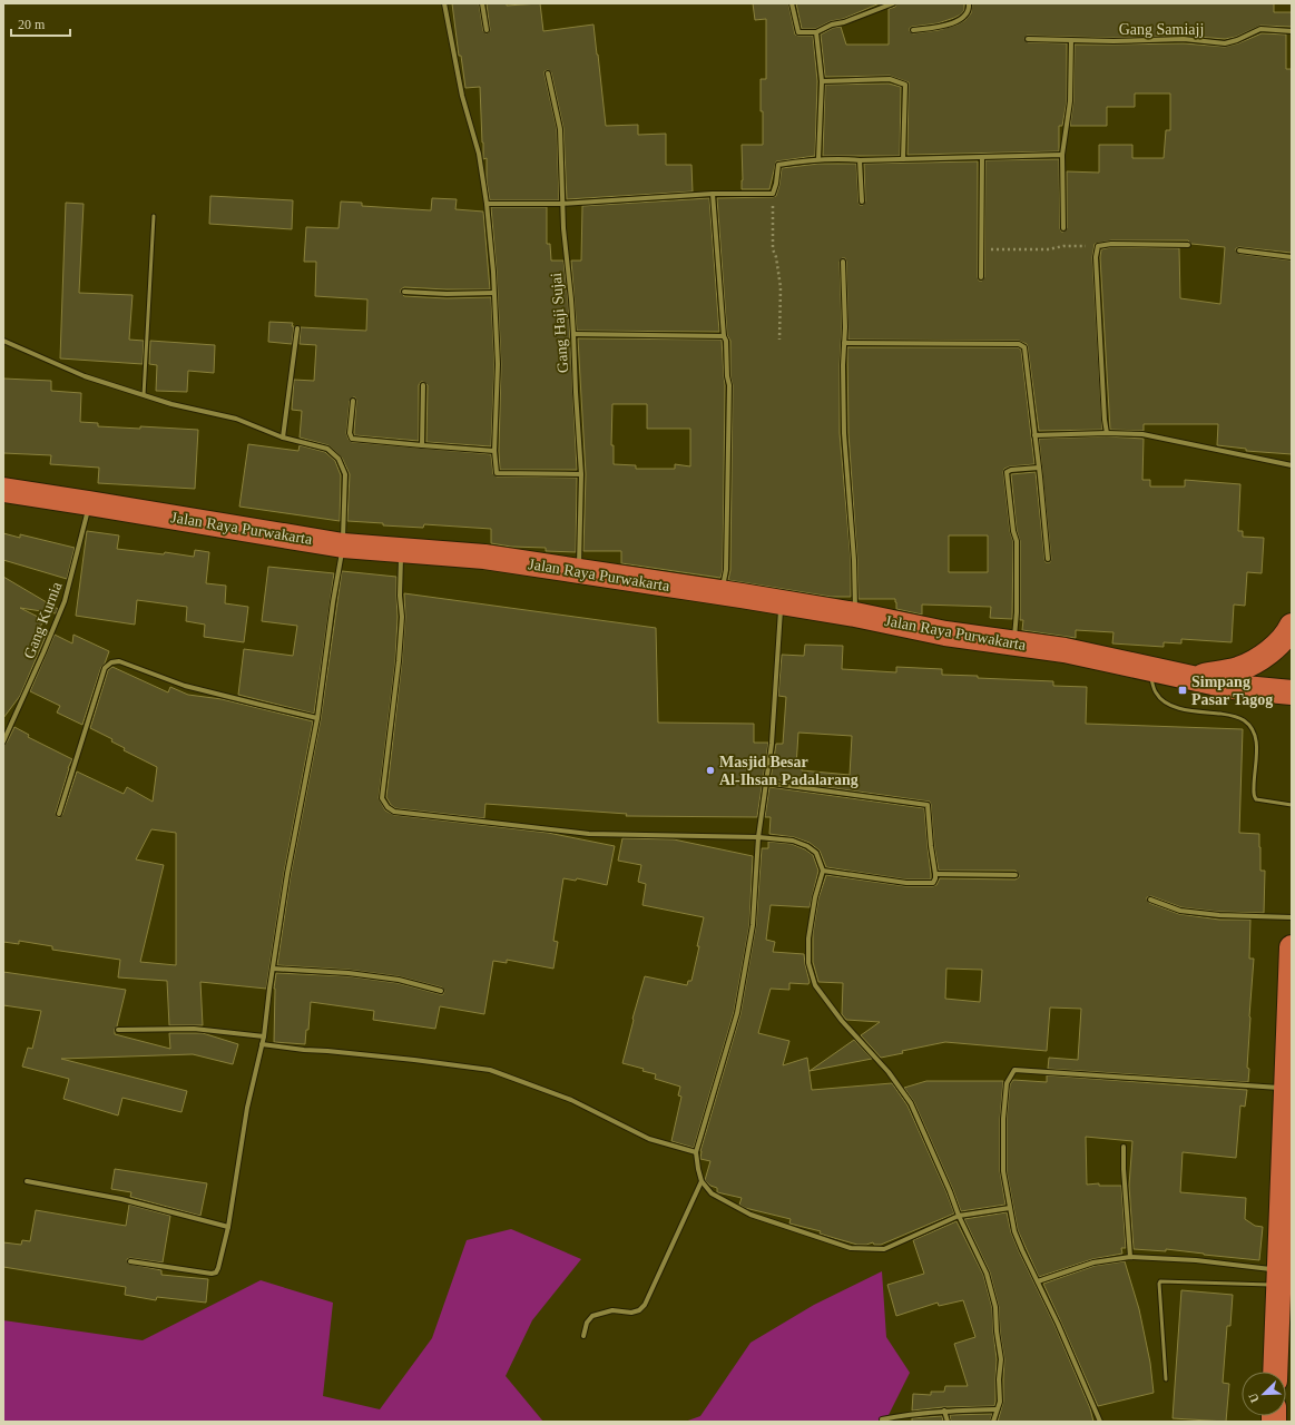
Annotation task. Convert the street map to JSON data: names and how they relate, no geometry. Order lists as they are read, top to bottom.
{
  "streets": {
    "highway": ["Jalan Raya Purwakarta"],
    "street": ["Gang Samiajj", "Gang Haji Sujai", "Gang Kurnia"]
  },
  "crossings": [
    ["Gang Haji Sujai", "Jalan Raya Purwakarta"],
    ["Jalan Raya Purwakarta", "Gang Kurnia"]
  ],
  "places": {
    "transit": ["Simpang Pasar Tagog"],
    "other": ["Masjid Besar Al-Ihsan Padalarang"]
  },
  "scale_bar": "20 m",
  "north": "bottom left"
}
